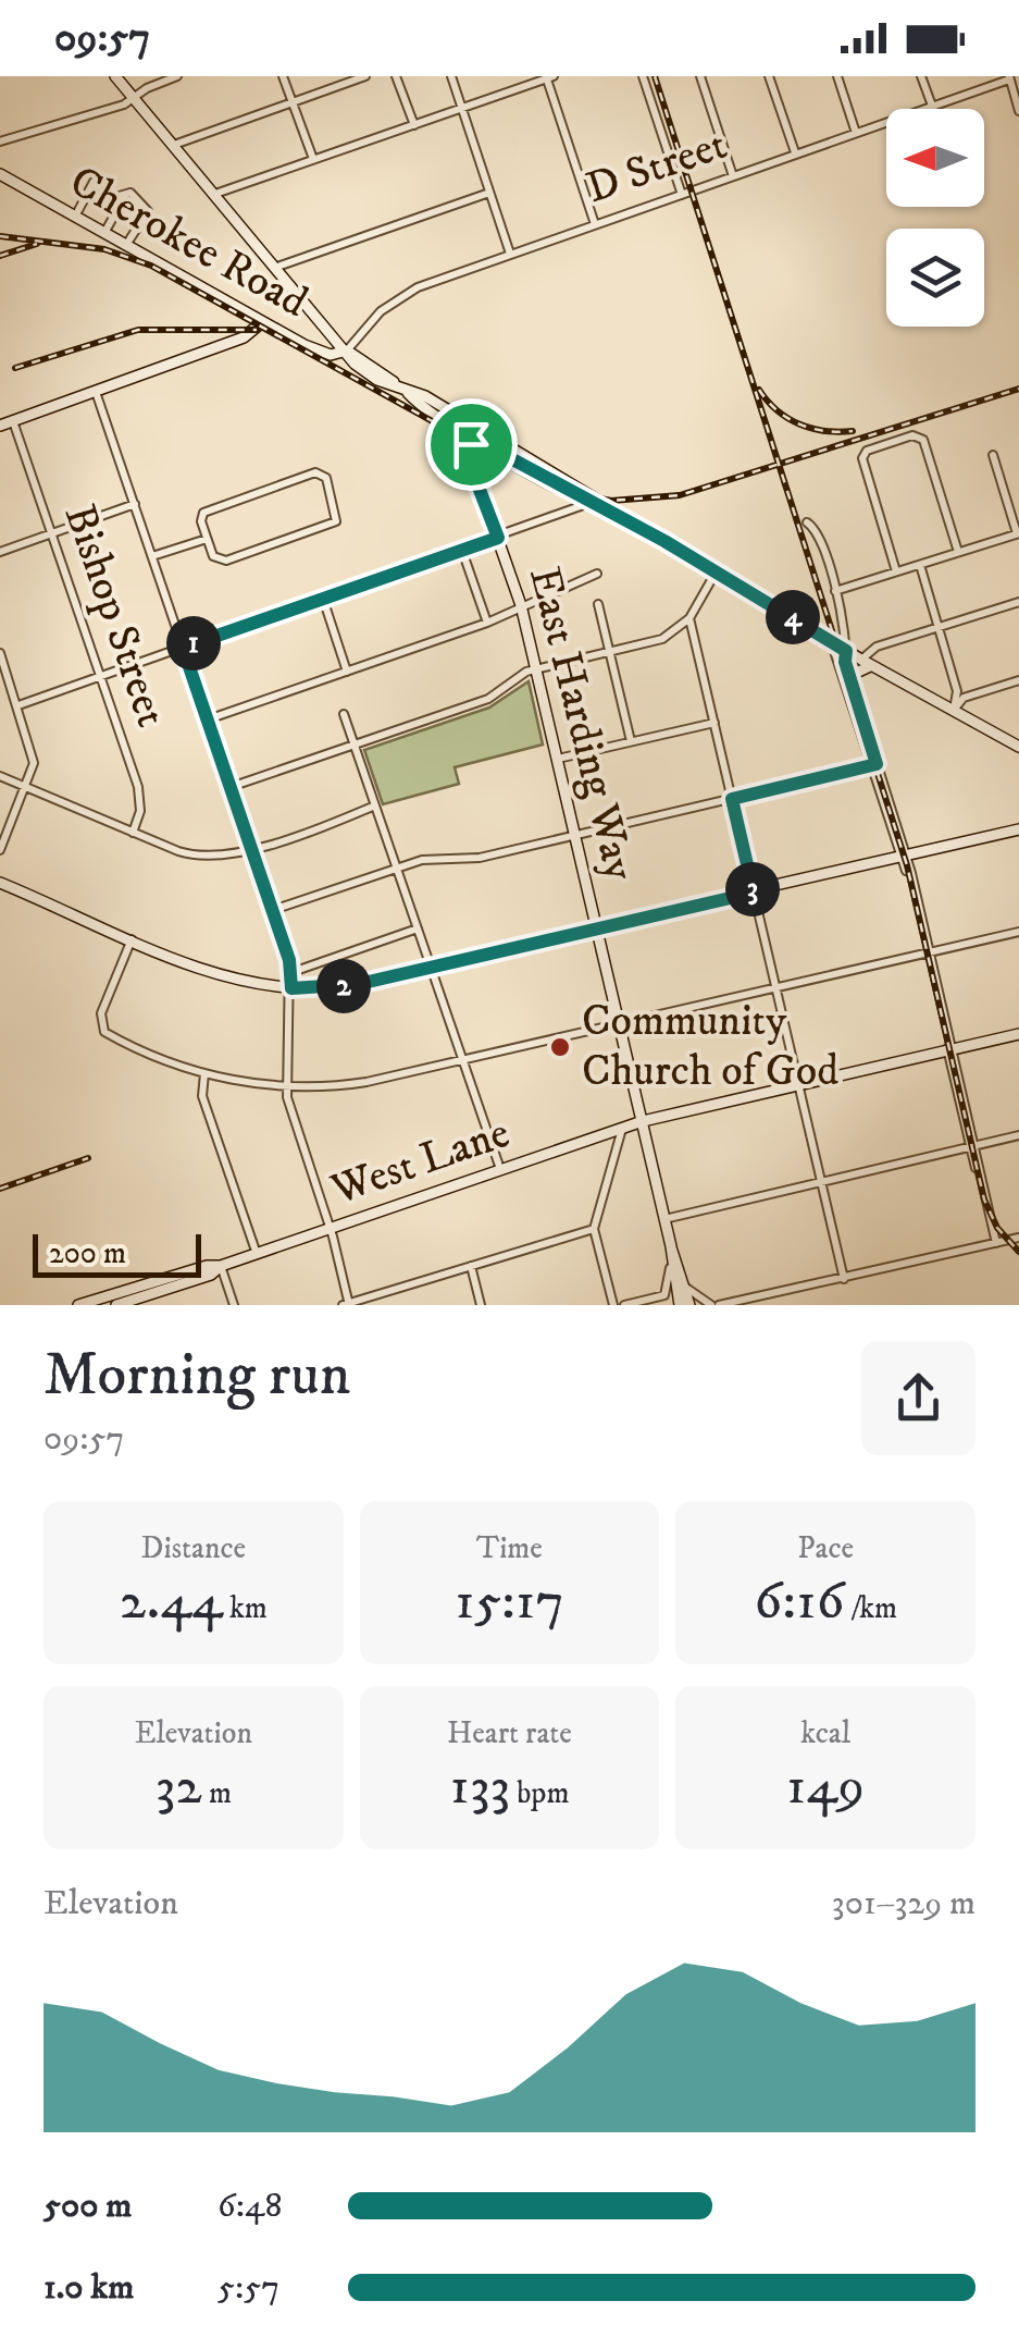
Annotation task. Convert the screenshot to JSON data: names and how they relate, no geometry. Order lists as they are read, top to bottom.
{
  "streets": {
    "main road": ["Cherokee Road", "East Harding Way", "West Lane"],
    "street": ["D Street", "Bishop Street"]
  },
  "crossings": [
    ["D Street", "Cherokee Road"],
    ["East Harding Way", "West Lane"]
  ],
  "places": ["Community Church of God"],
  "scale_bar": "200 m",
  "north": "left",
  "page": {
    "status": "09:57",
    "pins": [
      "4",
      "1",
      "3",
      "2"
    ],
    "scale": "200 m",
    "heading": ["Morning run", "09:57"],
    "stats": [
      ["Distance", "2.44 km"],
      ["Time", "15:17"],
      ["Pace", "6:16 /km"],
      ["Elevation", "32 m"],
      ["Heart rate", "133 bpm"],
      ["kcal", "149"]
    ],
    "chart": ["Elevation", "301–329 m"],
    "list": [
      {
        "name": "500 m",
        "note": "6:48"
      },
      {
        "name": "1.0 km",
        "note": "5:57"
      }
    ]
  }
}
